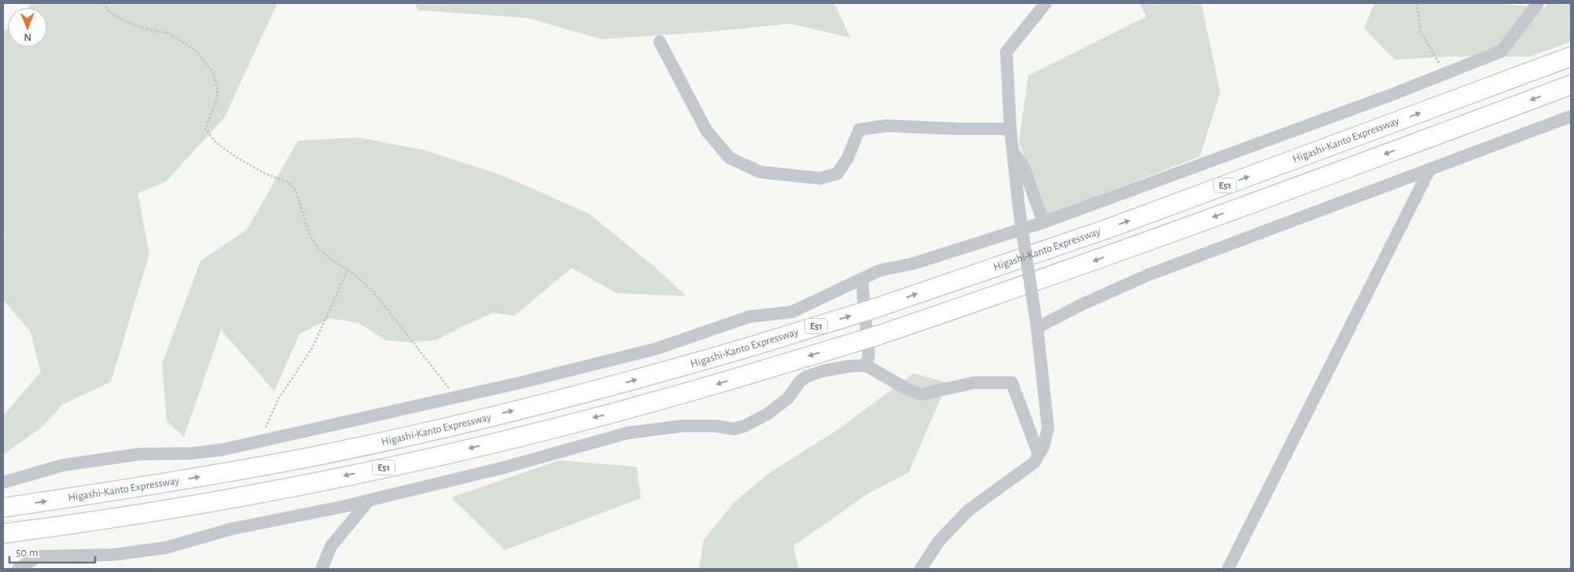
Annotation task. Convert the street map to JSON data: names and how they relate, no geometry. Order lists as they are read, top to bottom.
{
  "streets": {
    "highway": ["Higashi-Kanto Expressway", "E51"]
  },
  "scale_bar": "50 m",
  "north": "bottom"
}
